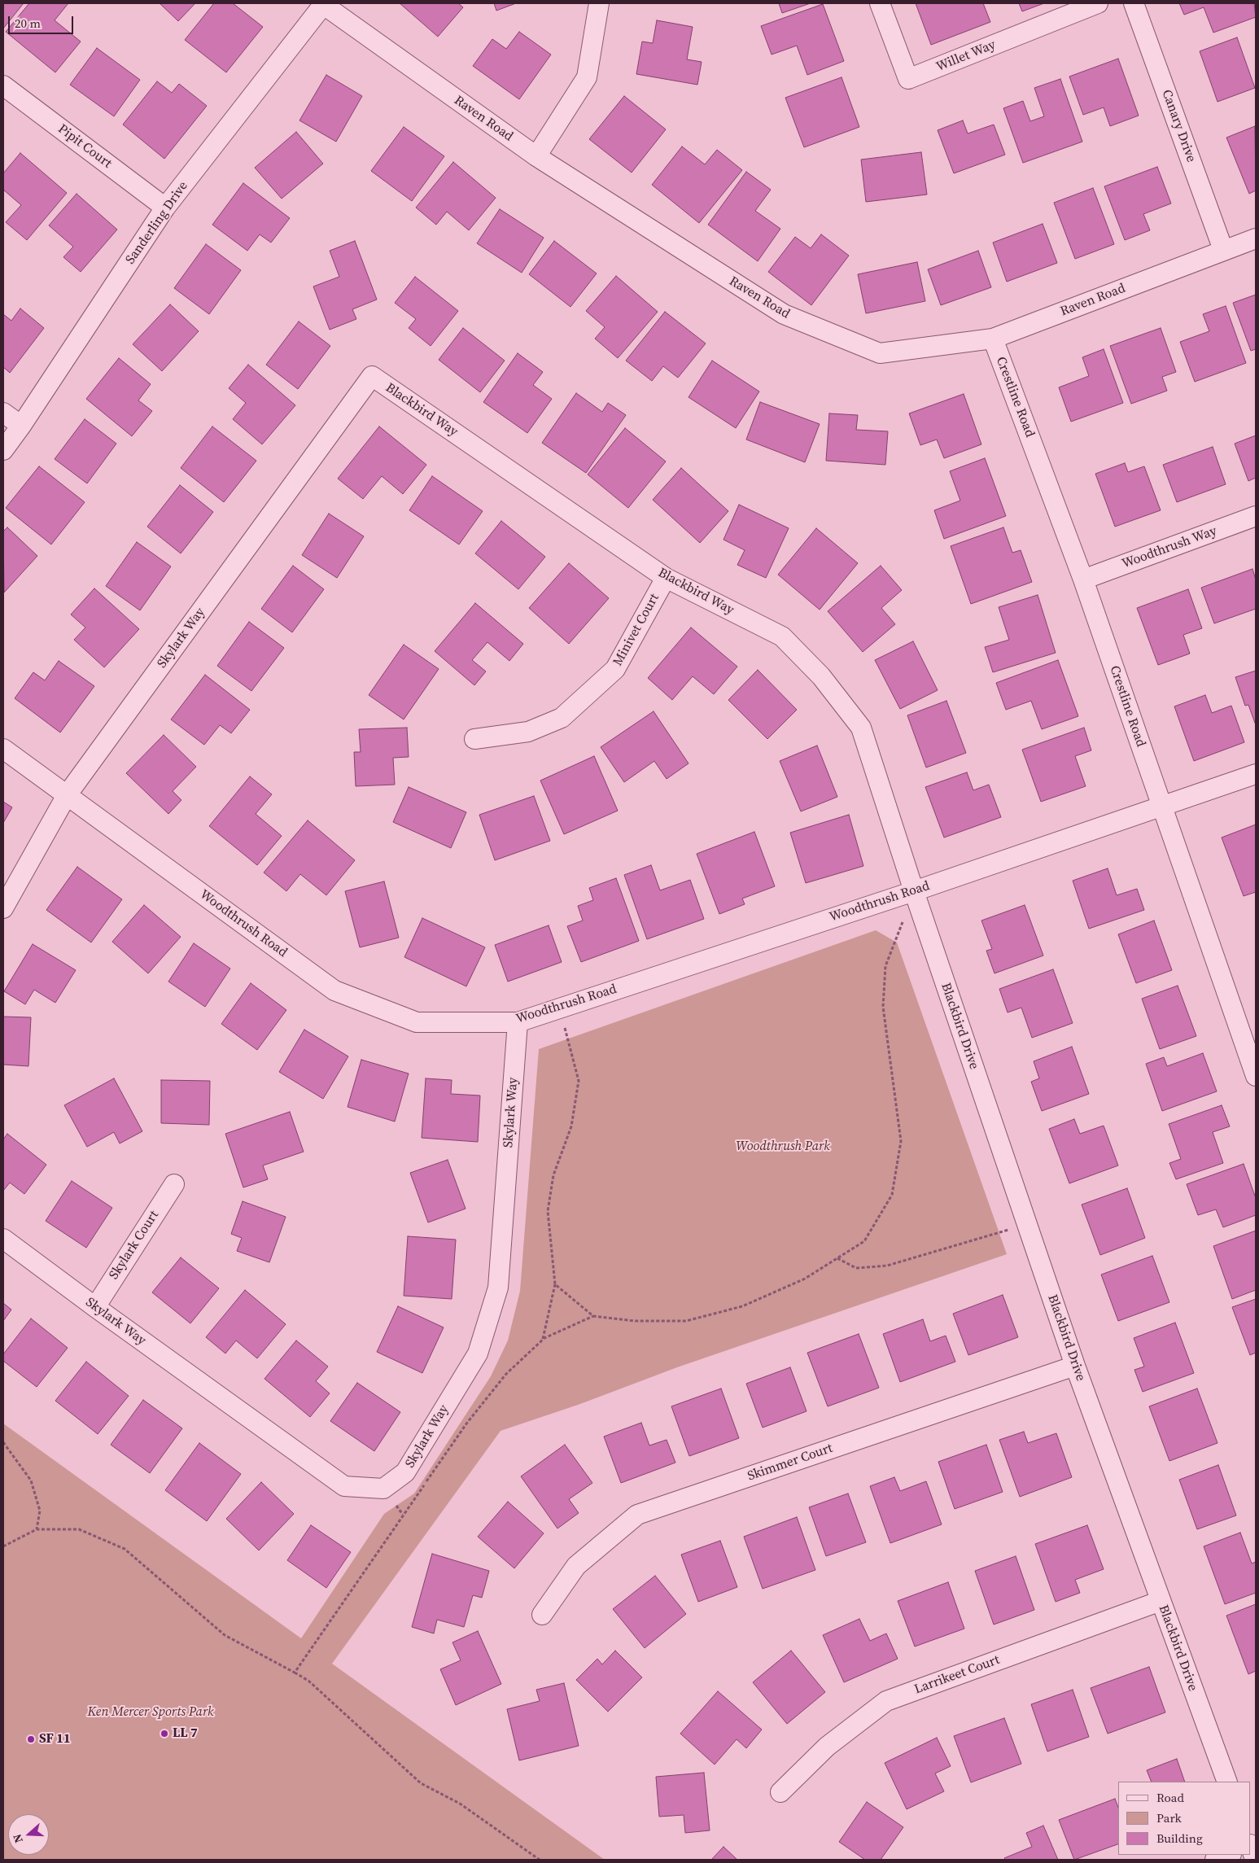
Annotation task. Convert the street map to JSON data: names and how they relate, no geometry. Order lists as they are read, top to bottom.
{
  "streets": {
    "street": [
      "Willet Way",
      "Raven Road",
      "Canary Drive",
      "Pipit Court",
      "Sanderling Drive",
      "Crestline Road",
      "Blackbird Way",
      "Woodthrush Way",
      "Minivet Court",
      "Skylark Way",
      "Woodthrush Road",
      "Blackbird Drive",
      "Skylark Court",
      "Skimmer Court",
      "Larrikeet Court"
    ]
  },
  "crossings": [
    ["Raven Road", "Canary Drive"],
    ["Raven Road", "Sanderling Drive"],
    ["Raven Road", "Crestline Road"],
    ["Pipit Court", "Sanderling Drive"],
    ["Crestline Road", "Woodthrush Way"],
    ["Crestline Road", "Woodthrush Road"],
    ["Blackbird Way", "Minivet Court"],
    ["Blackbird Way", "Skylark Way"],
    ["Blackbird Way", "Woodthrush Road"],
    ["Blackbird Way", "Blackbird Drive"],
    ["Skylark Way", "Woodthrush Road"],
    ["Skylark Way", "Skylark Court"],
    ["Woodthrush Road", "Blackbird Drive"],
    ["Blackbird Drive", "Skimmer Court"],
    ["Blackbird Drive", "Larrikeet Court"]
  ],
  "parks": ["Woodthrush Park", "Ken Mercer Sports Park"],
  "places": ["LL 7", "SF 11"],
  "legend": ["Road", "Park", "Building"],
  "scale_bar": "20 m",
  "north": "left"
}
